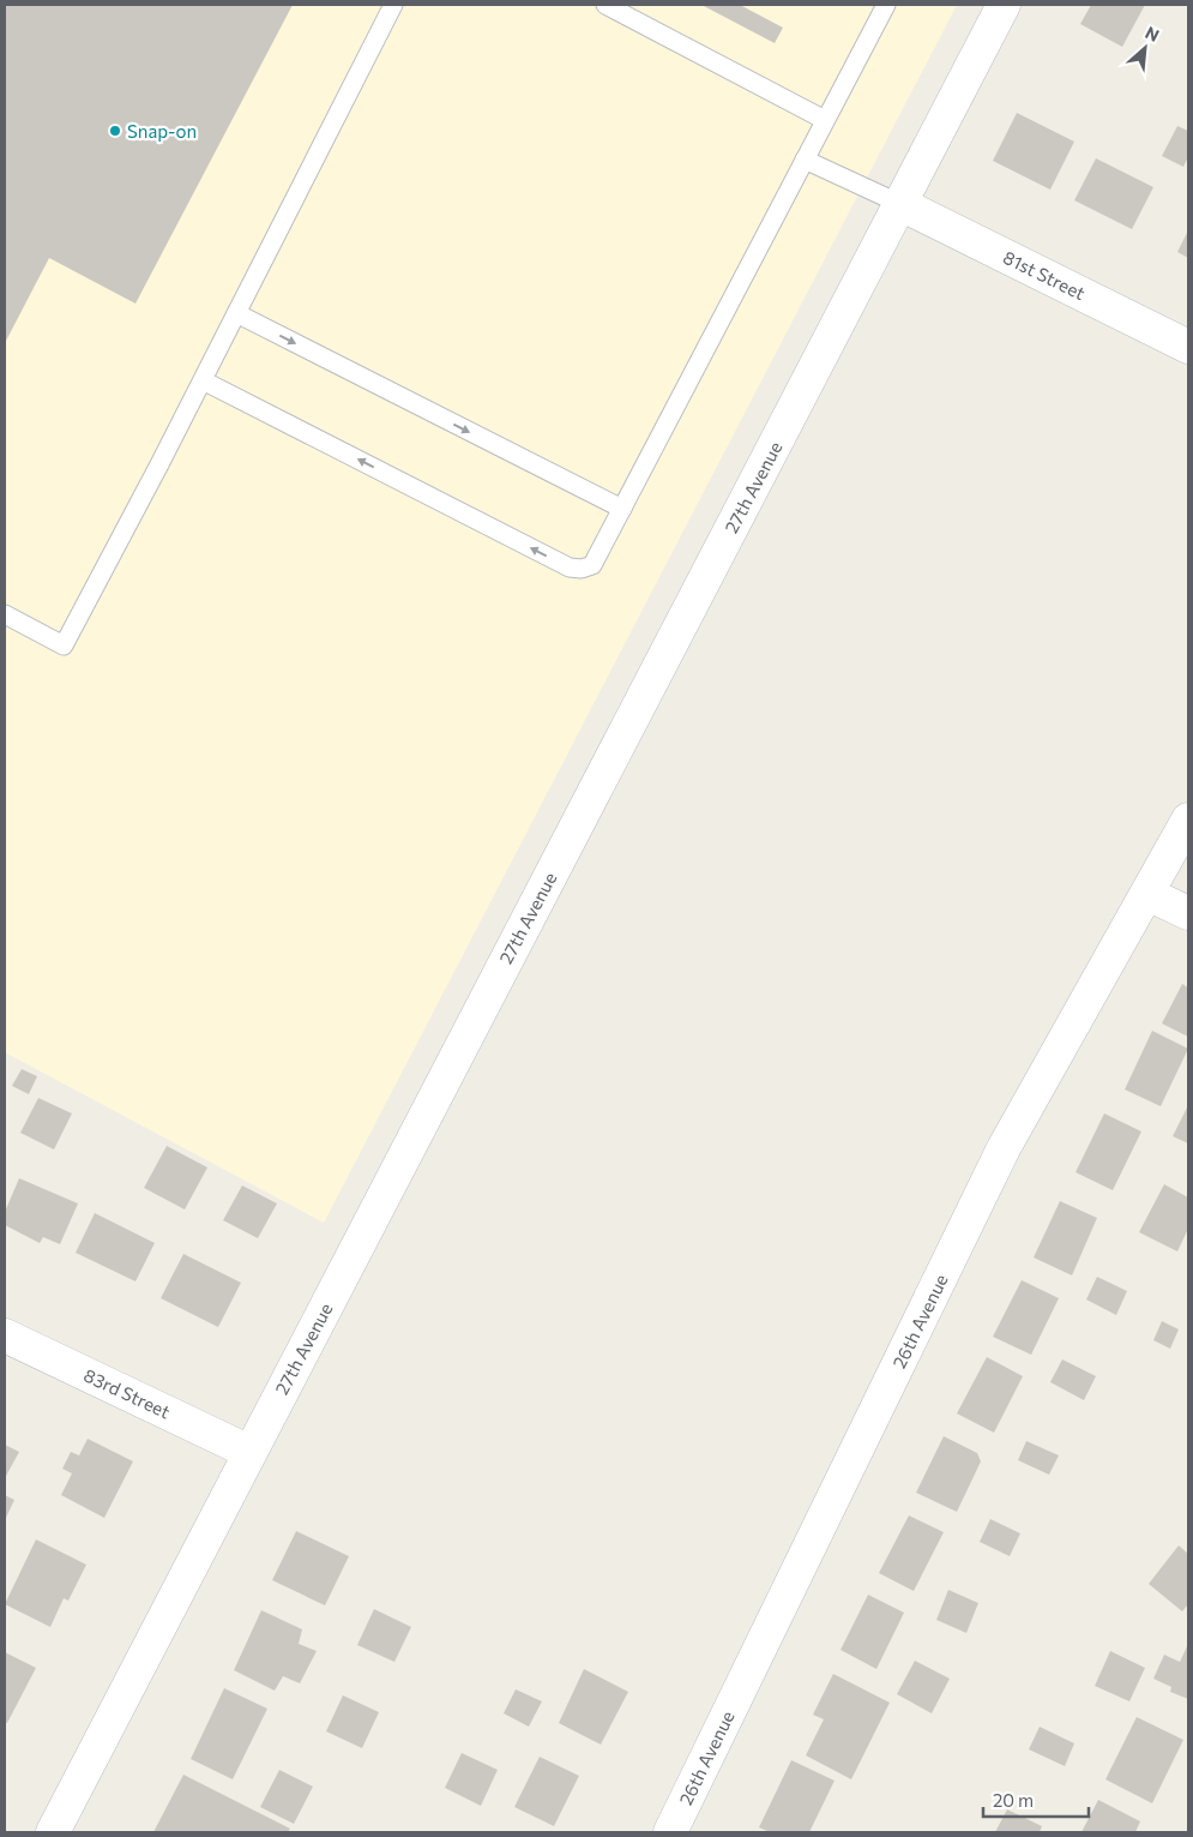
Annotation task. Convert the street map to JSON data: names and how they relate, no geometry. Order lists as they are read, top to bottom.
{
  "streets": {
    "street": [
      "81st Street",
      "27th Avenue",
      "26th Avenue",
      "83rd Street"
    ]
  },
  "crossings": [
    ["81st Street", "27th Avenue"],
    ["27th Avenue", "83rd Street"]
  ],
  "places": ["Snap-on"],
  "scale_bar": "20 m",
  "north": "top right"
}
